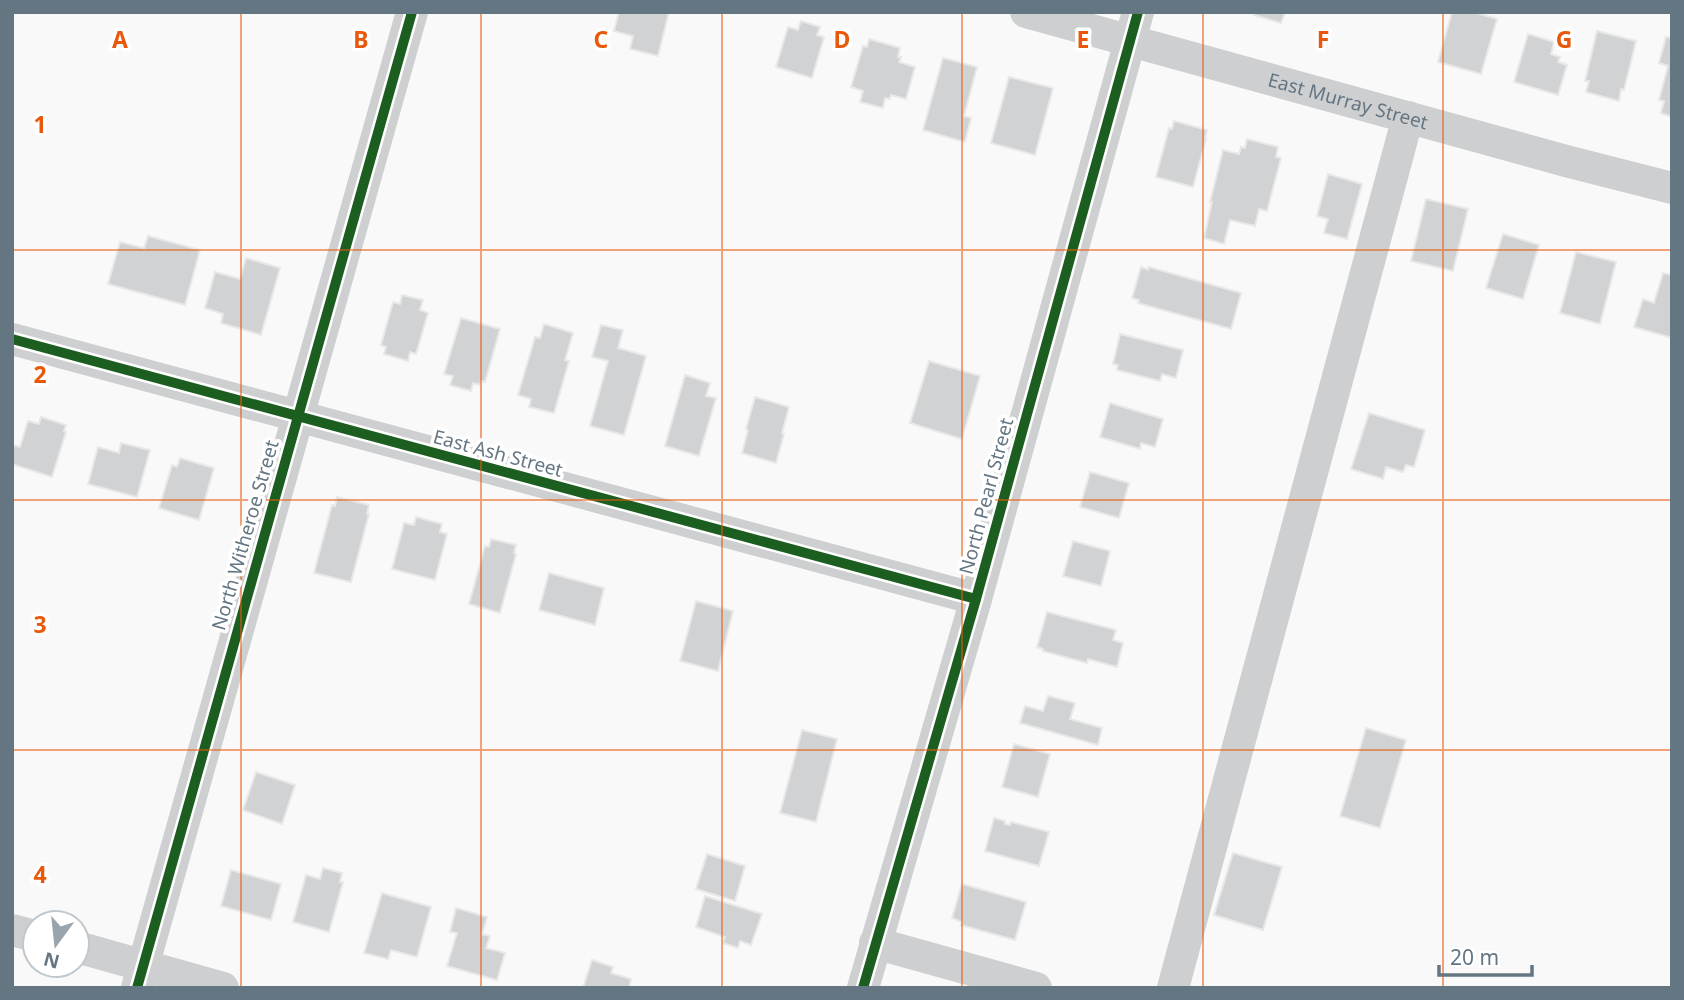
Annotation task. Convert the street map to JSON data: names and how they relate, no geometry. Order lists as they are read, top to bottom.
{
  "streets": {
    "street": [
      "East Murray Street",
      "East Ash Street",
      "North Pearl Street",
      "North Witheroe Street"
    ]
  },
  "crossings": [
    ["East Murray Street", "North Pearl Street"],
    ["East Ash Street", "North Pearl Street"],
    ["East Ash Street", "North Witheroe Street"]
  ],
  "scale_bar": "20 m",
  "north": "bottom",
  "grid": {
    "columns": [
      "A",
      "B",
      "C",
      "D",
      "E",
      "F",
      "G"
    ],
    "rows": [
      "1",
      "2",
      "3",
      "4"
    ]
  }
}
